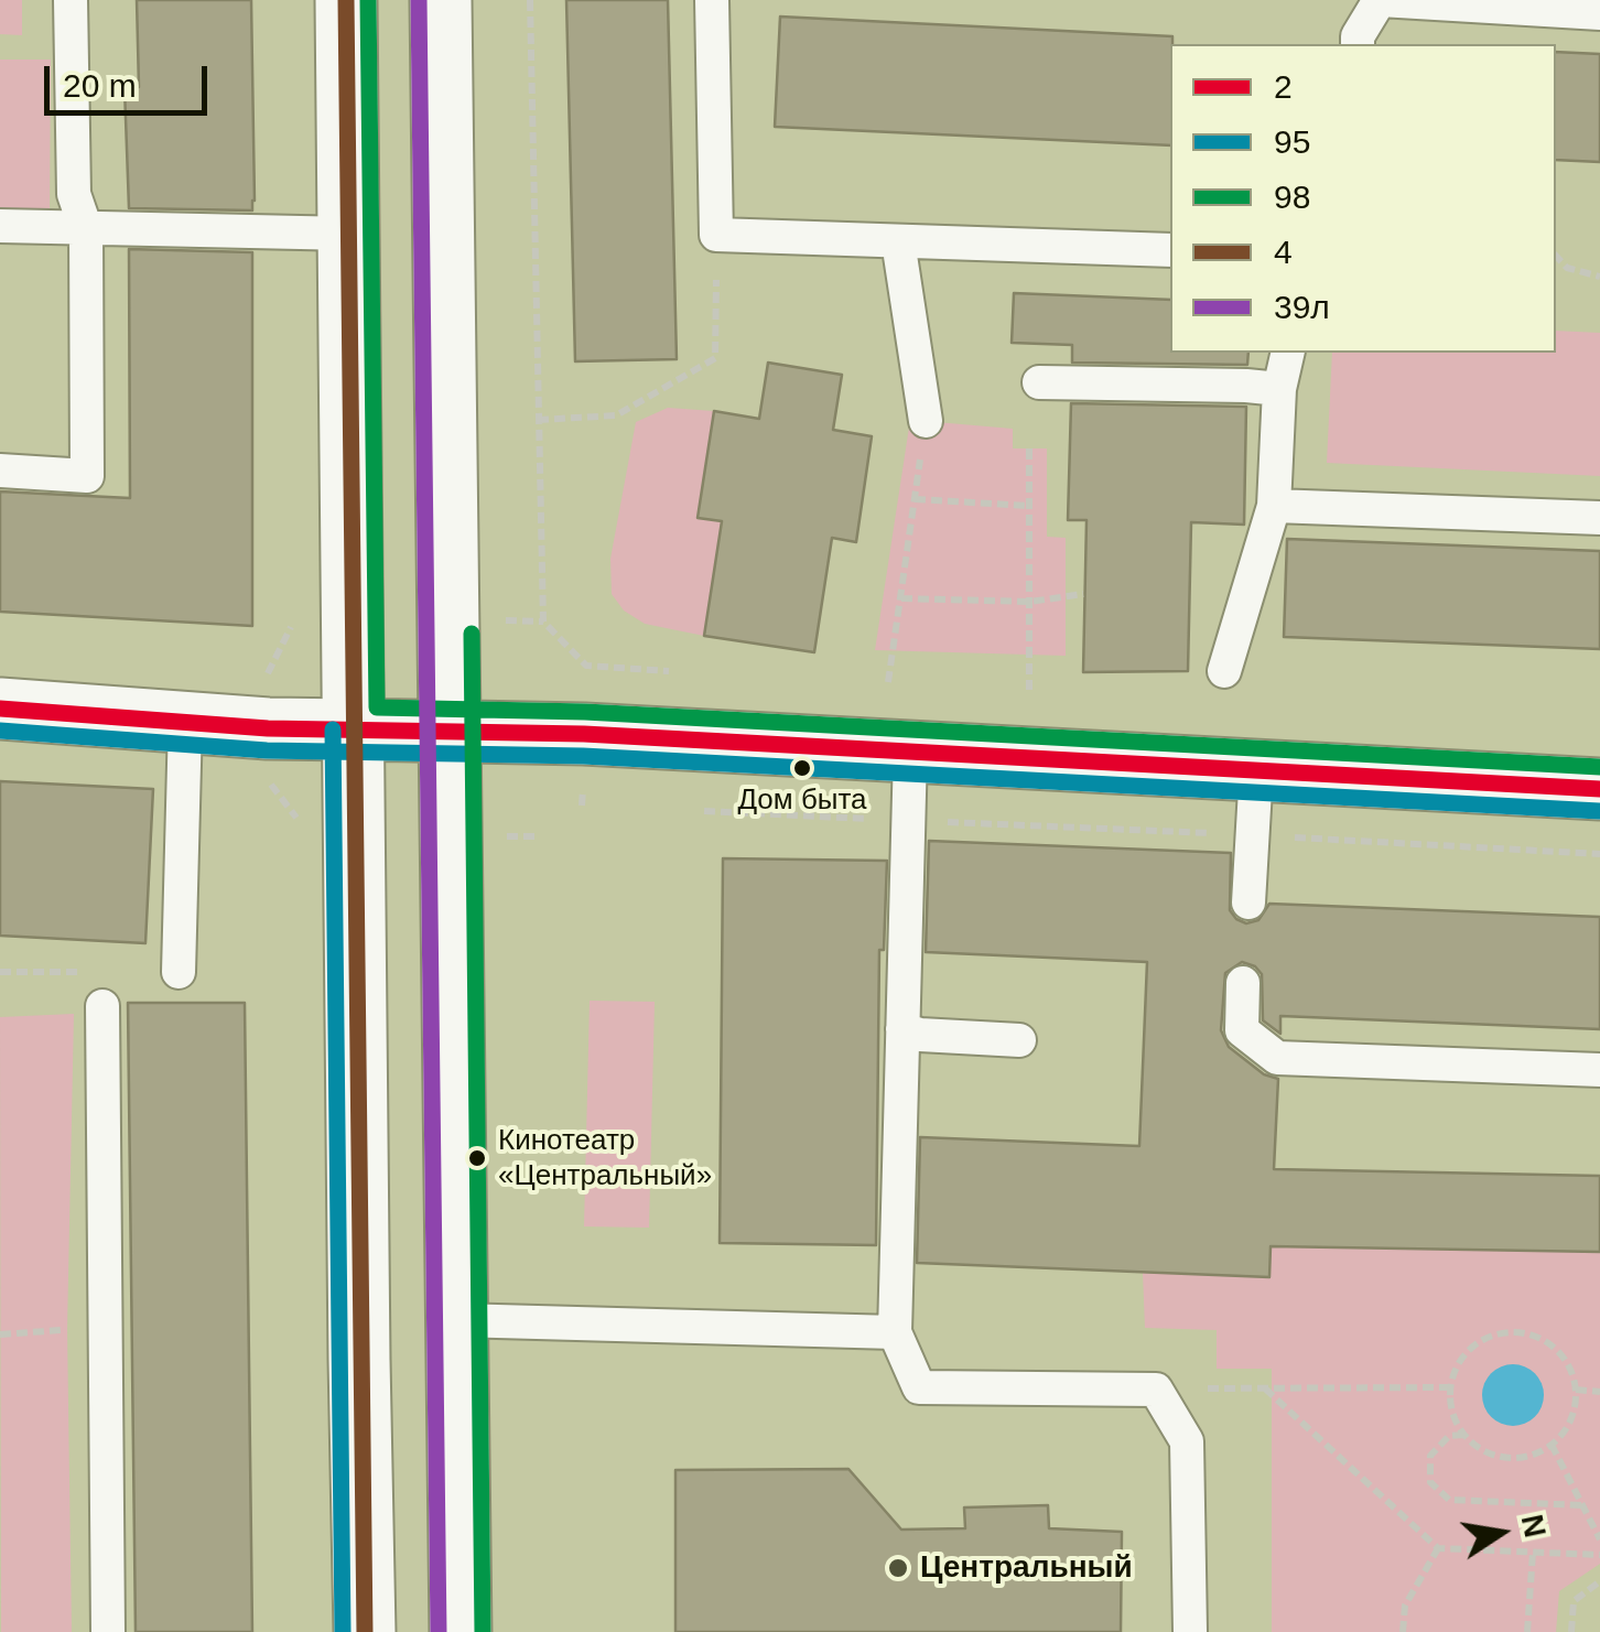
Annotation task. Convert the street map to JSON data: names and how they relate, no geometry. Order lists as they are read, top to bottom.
{
  "places": ["Дом быта", "Кинотеатр «Центральный»", "Центральный"],
  "lines": [
    "transit line 98",
    "transit line 4",
    "transit line 39л",
    "transit line 2",
    "transit line 95"
  ],
  "legend": [
    "2",
    "95",
    "98",
    "4",
    "39л"
  ],
  "scale_bar": "20 m",
  "north": "right"
}
